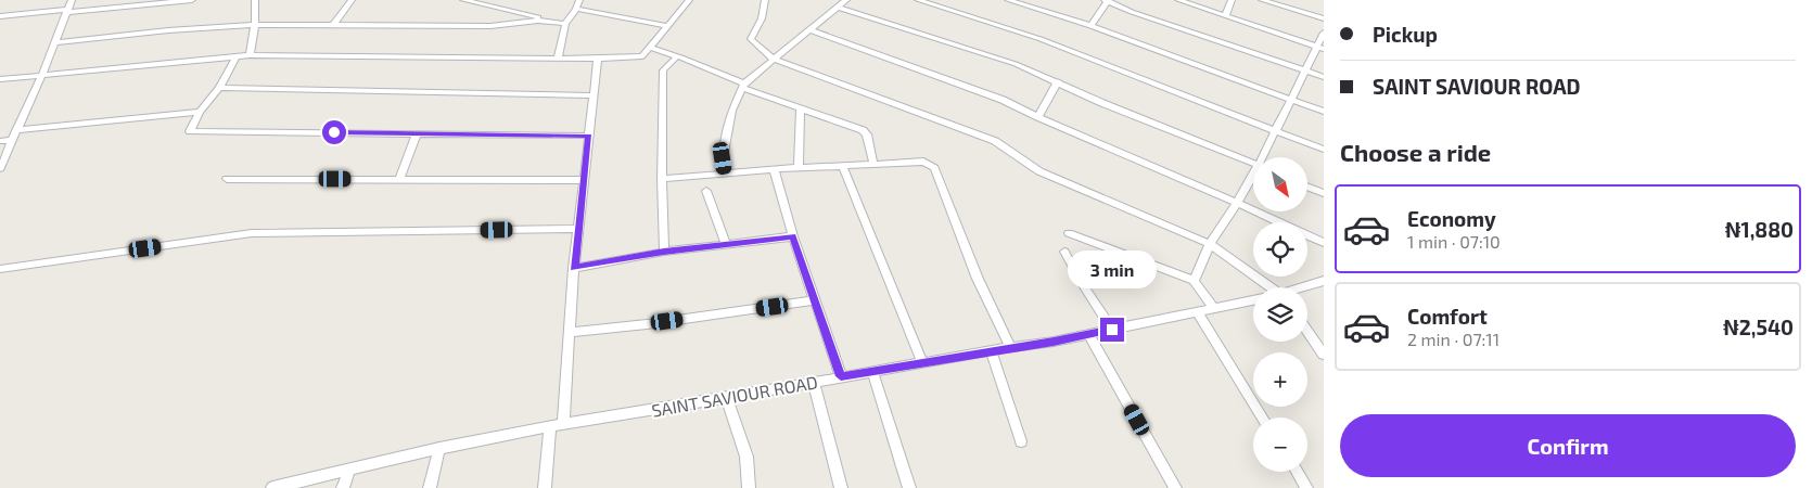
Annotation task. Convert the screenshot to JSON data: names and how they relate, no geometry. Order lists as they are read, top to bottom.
{
  "streets": {
    "street": ["SAINT SAVIOUR ROAD"]
  },
  "north": "bottom right",
  "page": {
    "banner": ["Pickup", "SAINT SAVIOUR ROAD"],
    "heading": "Choose a ride",
    "map_buttons": ["+", "−"],
    "list": [
      {
        "name": "Economy",
        "note": "1 min · 07:10",
        "value": "₦1,880"
      },
      {
        "name": "Comfort",
        "note": "2 min · 07:11",
        "value": "₦2,540"
      }
    ],
    "bubble": "3 min",
    "buttons": "Confirm"
  }
}
